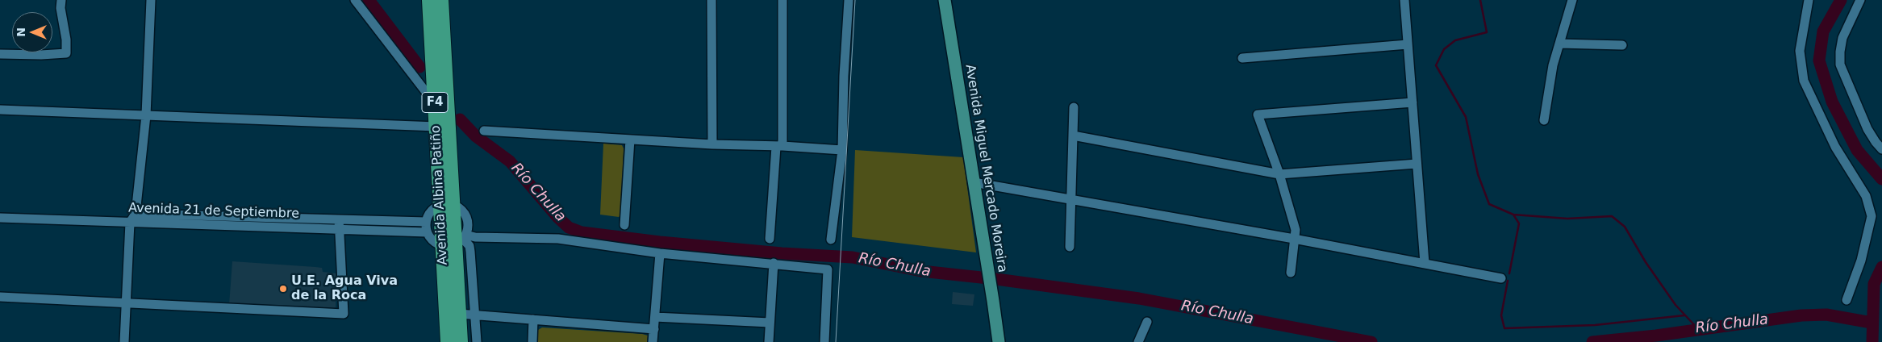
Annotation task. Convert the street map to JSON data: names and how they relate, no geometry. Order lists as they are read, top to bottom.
{
  "streets": {
    "highway": ["F4", "Avenida Albina Patiño"],
    "main road": ["Avenida Miguel Mercado Moreira"],
    "street": ["Avenida 21 de Septiembre"]
  },
  "water": ["Río Chulla"],
  "places": ["U.E. Agua Viva de la Roca"],
  "north": "left"
}
